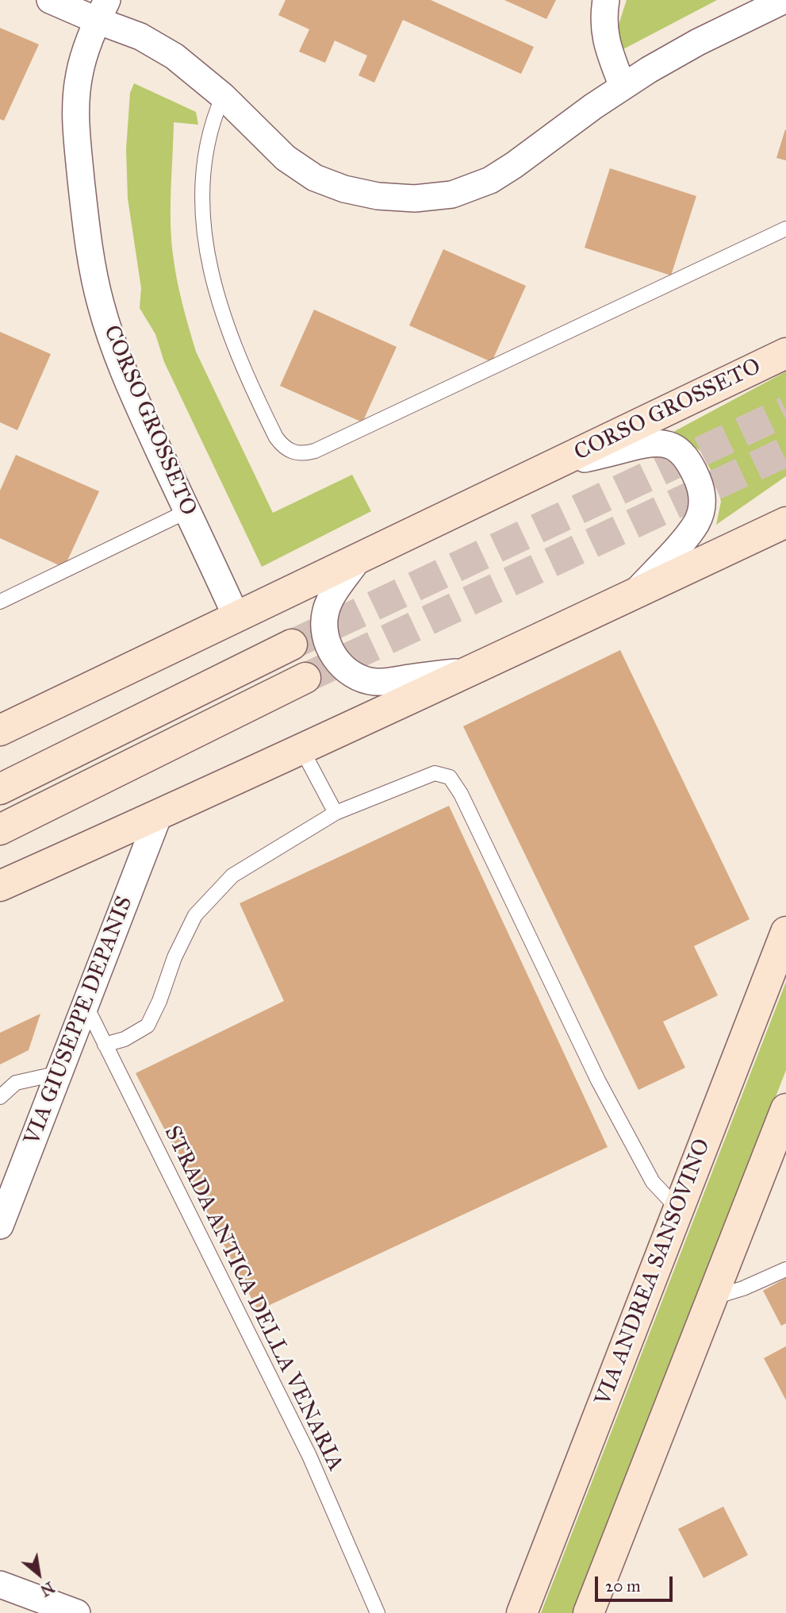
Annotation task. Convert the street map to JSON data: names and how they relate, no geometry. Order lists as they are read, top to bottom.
{
  "streets": {
    "main road": ["CORSO GROSSETO", "VIA ANDREA SANSOVINO"],
    "street": ["VIA GIUSEPPE DEPANIS"],
    "lane": ["STRADA ANTICA DELLA VENARIA"]
  },
  "crossings": [
    ["CORSO GROSSETO", "VIA GIUSEPPE DEPANIS"],
    ["VIA GIUSEPPE DEPANIS", "STRADA ANTICA DELLA VENARIA"]
  ],
  "scale_bar": "20 m",
  "north": "bottom right"
}
